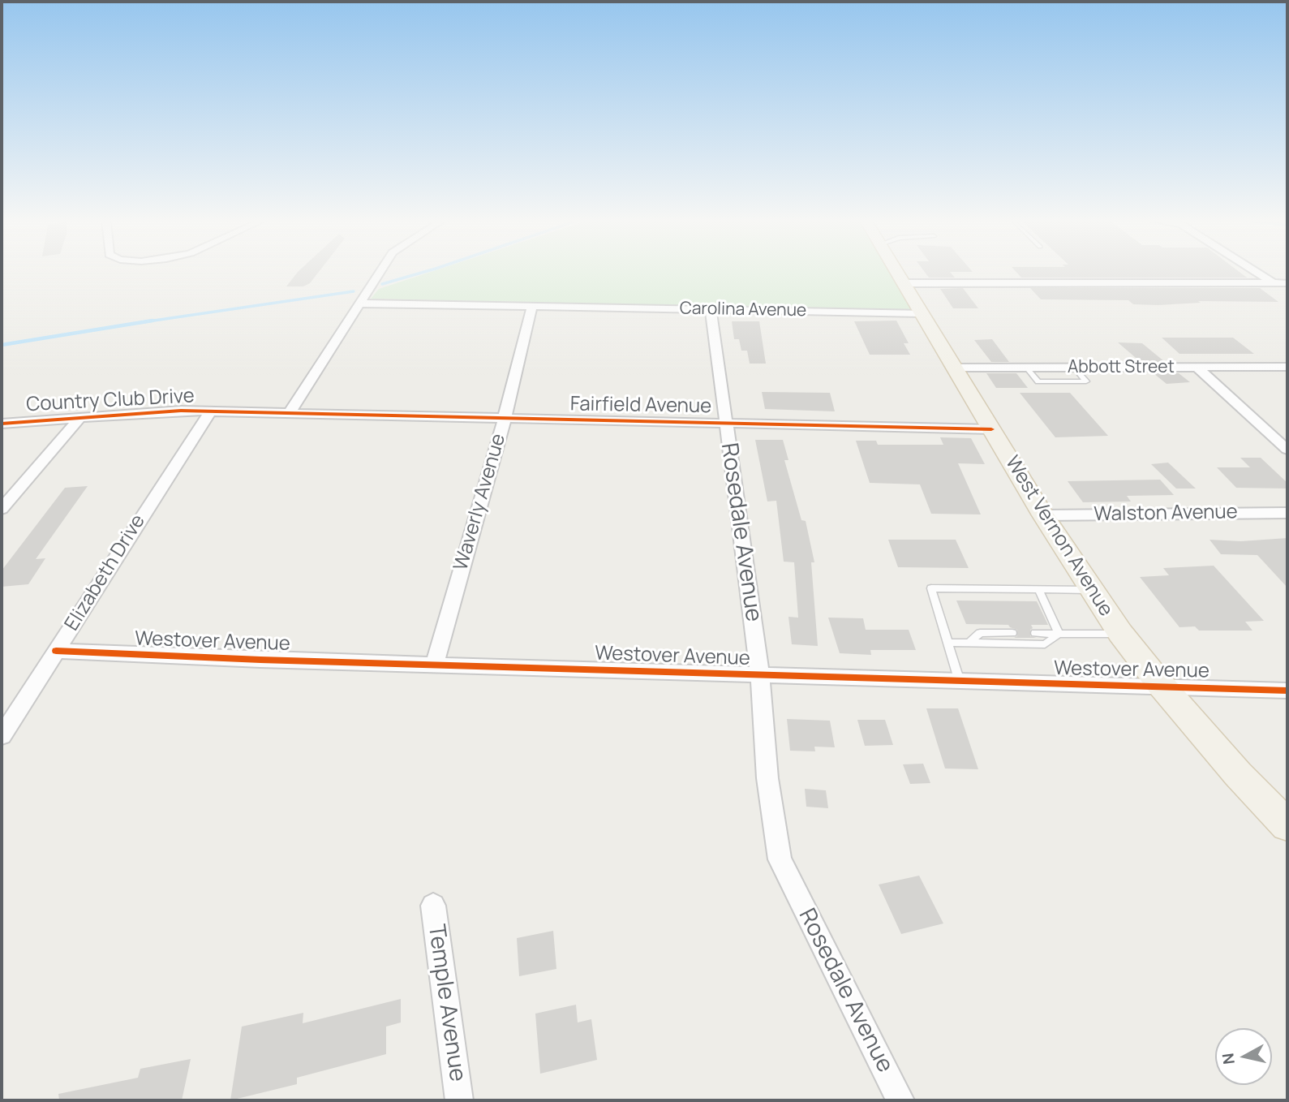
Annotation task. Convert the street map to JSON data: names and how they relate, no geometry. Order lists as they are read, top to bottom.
{
  "streets": {
    "main road": ["West Vernon Avenue"],
    "street": [
      "Carolina Avenue",
      "Abbott Street",
      "Country Club Drive",
      "Fairfield Avenue",
      "Waverly Avenue",
      "Walston Avenue",
      "Rosedale Avenue",
      "Elizabeth Drive",
      "Westover Avenue",
      "Temple Avenue"
    ]
  },
  "crossings": [
    ["Carolina Avenue", "Waverly Avenue"],
    ["Carolina Avenue", "Rosedale Avenue"],
    ["Carolina Avenue", "West Vernon Avenue"],
    ["Abbott Street", "West Vernon Avenue"],
    ["Country Club Drive", "Fairfield Avenue"],
    ["Country Club Drive", "Elizabeth Drive"],
    ["Fairfield Avenue", "Waverly Avenue"],
    ["Fairfield Avenue", "Rosedale Avenue"],
    ["Fairfield Avenue", "West Vernon Avenue"],
    ["Waverly Avenue", "Westover Avenue"],
    ["Walston Avenue", "West Vernon Avenue"],
    ["Rosedale Avenue", "Westover Avenue"],
    ["West Vernon Avenue", "Westover Avenue"],
    ["Elizabeth Drive", "Westover Avenue"]
  ],
  "north": "left"
}
